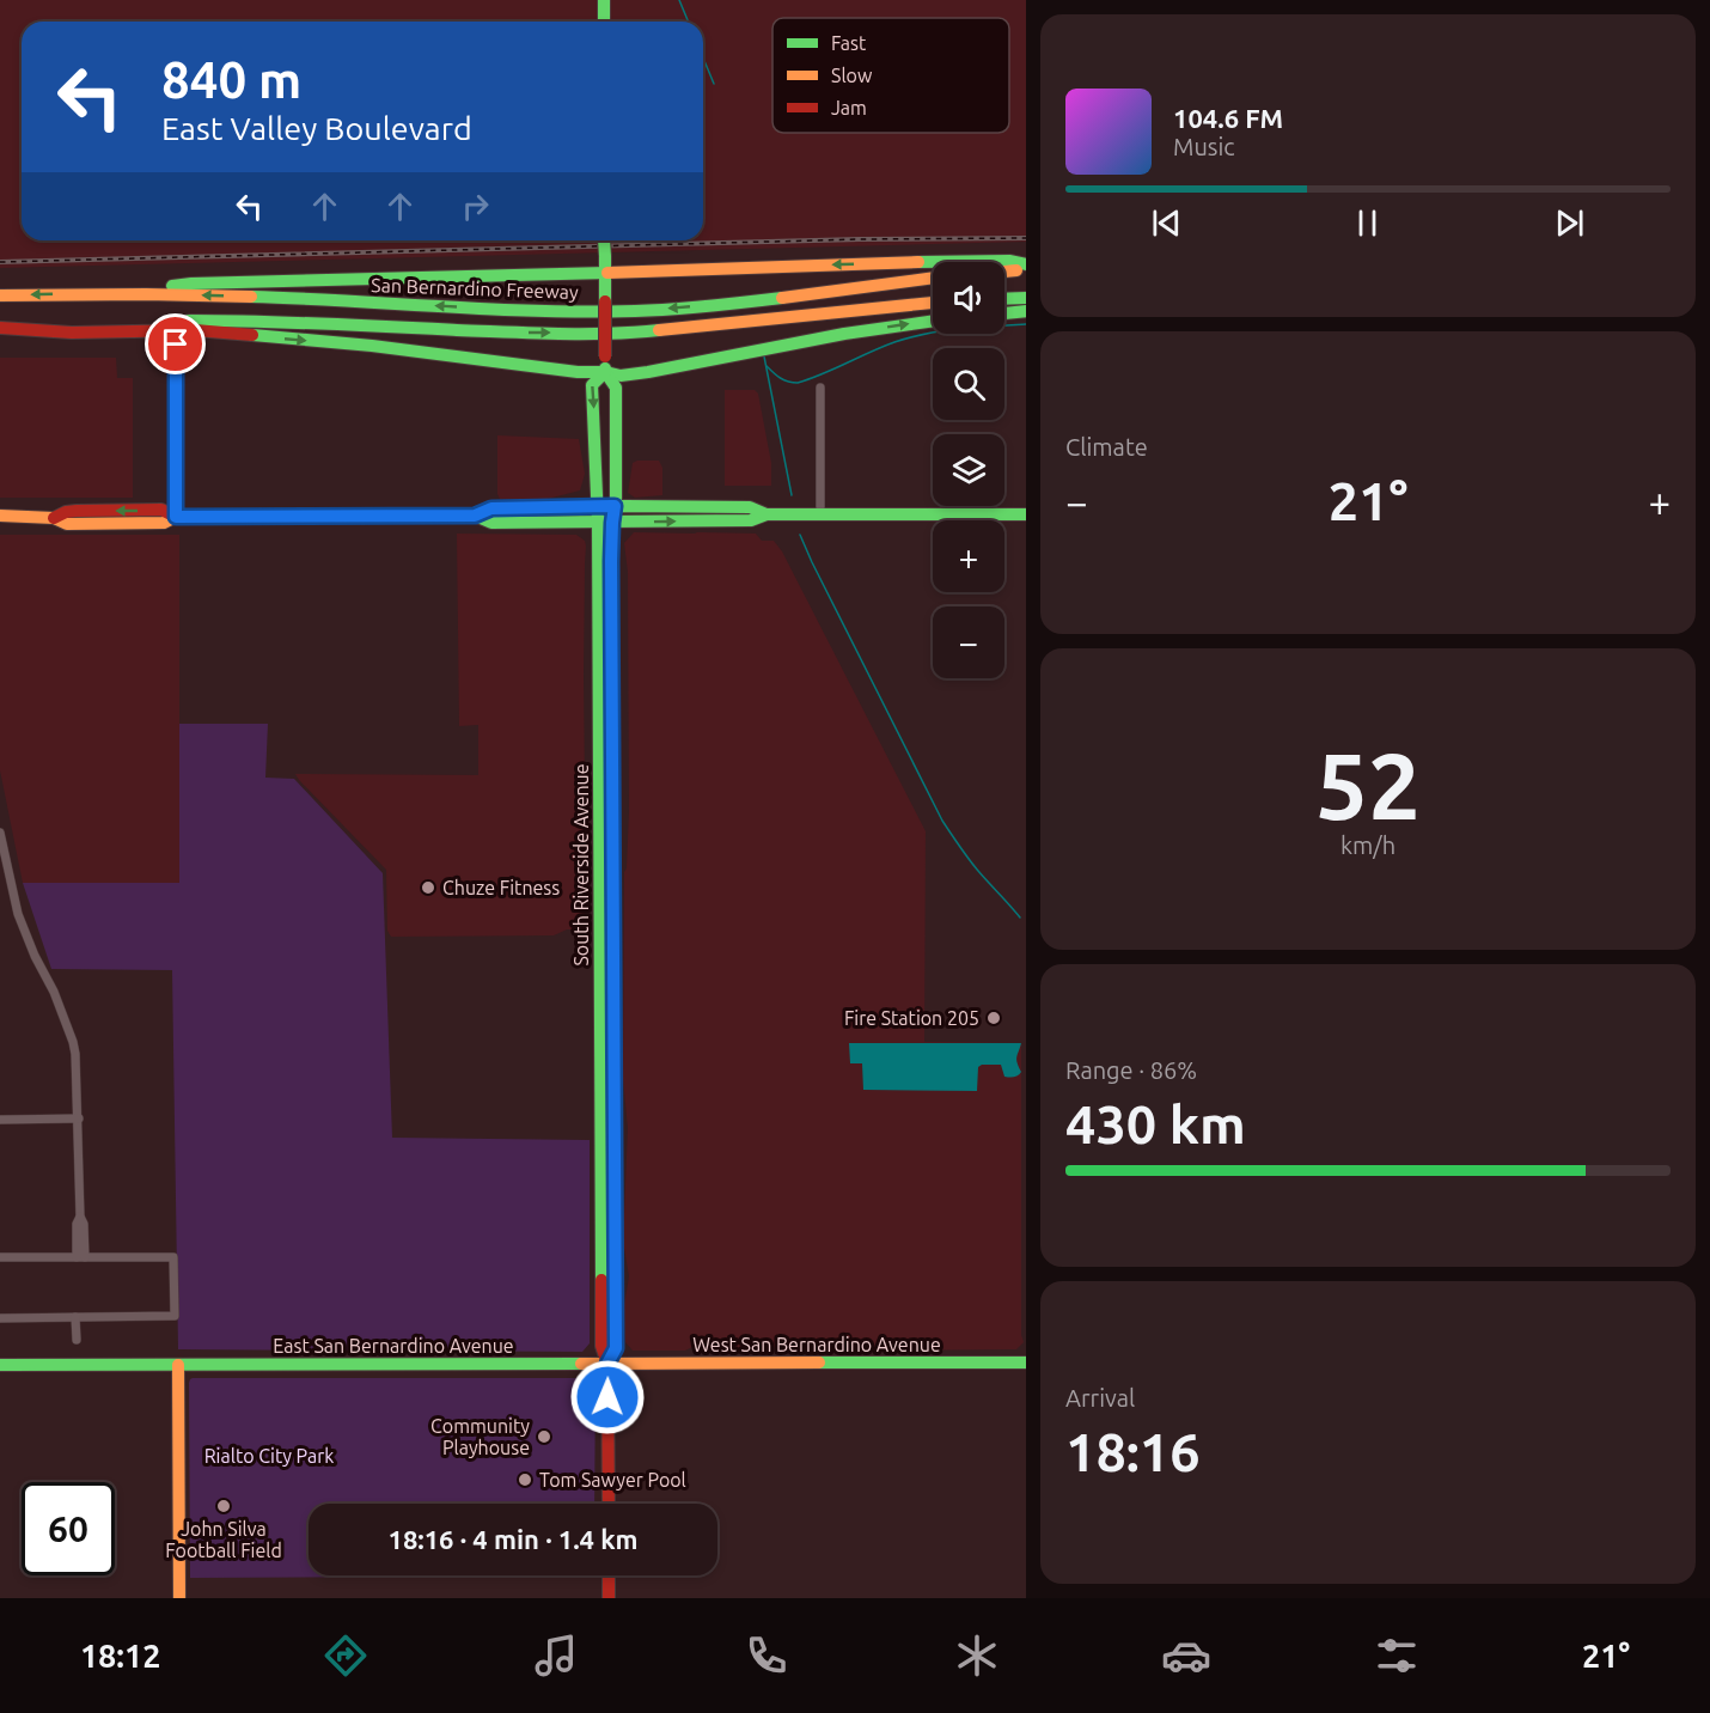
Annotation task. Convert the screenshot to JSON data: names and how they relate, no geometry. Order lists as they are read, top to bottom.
{
  "streets": {
    "main road": [
      "San Bernardino Freeway",
      "South Riverside Avenue",
      "West San Bernardino Avenue",
      "East San Bernardino Avenue"
    ]
  },
  "crossings": [
    ["South Riverside Avenue", "West San Bernardino Avenue"],
    ["South Riverside Avenue", "East San Bernardino Avenue"],
    ["West San Bernardino Avenue", "East San Bernardino Avenue"]
  ],
  "parks": ["Rialto City Park"],
  "places": [
    "Chuze Fitness",
    "Fire Station 205",
    "Community Playhouse",
    "Tom Sawyer Pool",
    "John Silva Football Field"
  ],
  "legend": ["Fast", "Slow", "Jam"],
  "page": {
    "turn": ["840 m", "East Valley Boulevard"],
    "song": ["104.6 FM", "Music"],
    "map_buttons": ["+", "−"],
    "tile": [
      "Climate",
      ["52", "km/h"],
      ["Range · 86%", "430 km"],
      ["Arrival", "18:16"]
    ],
    "heat": ["−", "21°", "+"],
    "limit": "60",
    "trip": "18:16 · 4 min · 1.4 km",
    "tabs": ["18:12", "21°"]
  }
}
